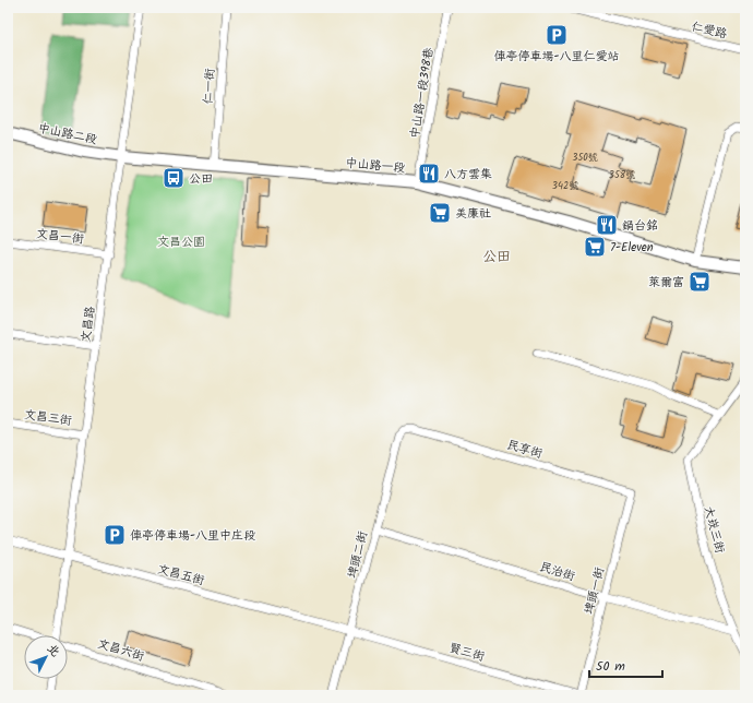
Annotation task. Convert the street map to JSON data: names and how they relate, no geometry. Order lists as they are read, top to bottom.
{
  "streets": {
    "main road": ["中山路二段", "中山路一段"],
    "street": [
      "仁愛路",
      "仁一街",
      "中山路一段398巷",
      "文昌一街",
      "文昌路",
      "文昌三街",
      "民享街",
      "大崁三街",
      "埤頭二街",
      "民治街",
      "文昌五街",
      "埤頭一街",
      "文昌六街",
      "賢三街"
    ]
  },
  "crossings": [
    ["仁一街", "中山路一段"],
    ["中山路一段398巷", "中山路一段"],
    ["中山路二段", "中山路一段"],
    ["中山路二段", "文昌路"],
    ["中山路一段", "文昌路"],
    ["文昌一街", "文昌路"],
    ["文昌路", "文昌三街"],
    ["文昌路", "文昌五街"],
    ["民享街", "埤頭二街"],
    ["民享街", "埤頭一街"],
    ["大崁三街", "民治街"],
    ["埤頭二街", "民治街"],
    ["埤頭二街", "文昌五街"],
    ["埤頭二街", "賢三街"],
    ["民治街", "埤頭一街"],
    ["文昌五街", "賢三街"],
    ["埤頭一街", "賢三街"]
  ],
  "districts": ["公田"],
  "parks": ["文昌公園"],
  "places": {
    "parking": ["俥亭停車場-八里仁愛站", "俥亭停車場-八里中庄段"],
    "restaurant": ["八方雲集", "鍋台銘"],
    "bus stop": ["公田"],
    "supermarket": ["美廉社", "7-Eleven", "萊爾富"]
  },
  "house_numbers": ["350號", "358號", "342號"],
  "scale_bar": "50 m",
  "north": "top right"
}
